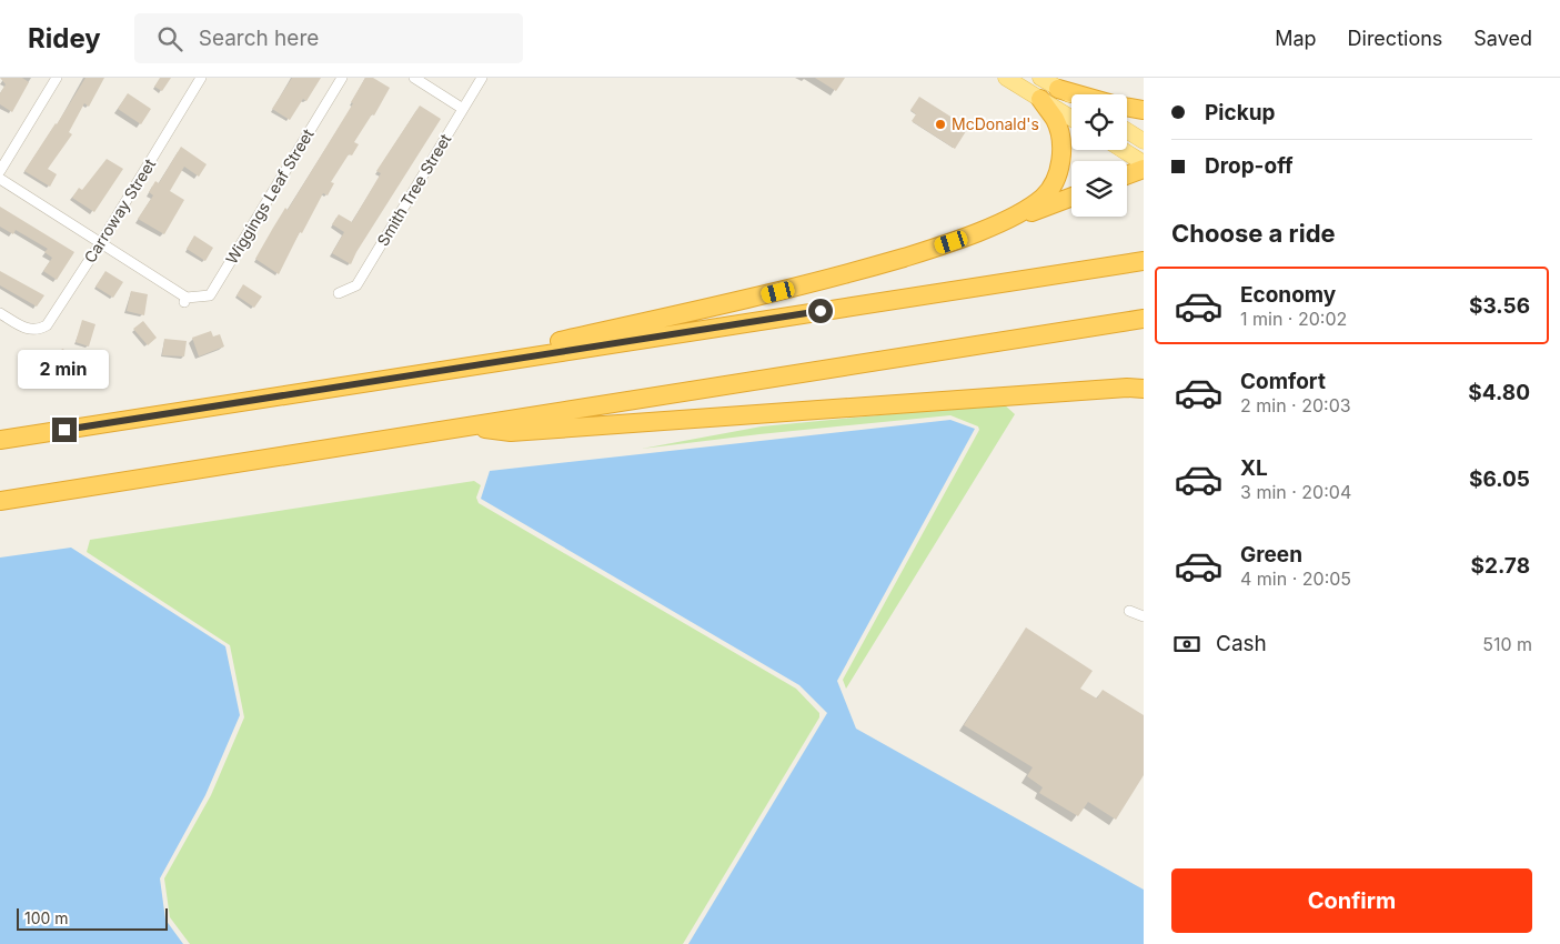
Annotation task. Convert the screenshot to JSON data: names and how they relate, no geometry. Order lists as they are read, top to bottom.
{
  "streets": {
    "street": ["Smith Tree Street", "Wiggings Leaf Street", "Carroway Street"]
  },
  "crossings": [
    ["Wiggings Leaf Street", "Carroway Street"]
  ],
  "places": ["McDonald's"],
  "scale_bar": "100 m",
  "page": {
    "header": "Ridey",
    "search": "Search here",
    "nav": ["Map", "Directions", "Saved"],
    "banner": ["Pickup", "Drop-off"],
    "heading": "Choose a ride",
    "list": [
      {
        "name": "Economy",
        "note": "1 min · 20:02",
        "value": "$3.56"
      },
      {
        "name": "Comfort",
        "note": "2 min · 20:03",
        "value": "$4.80"
      },
      {
        "name": "XL",
        "note": "3 min · 20:04",
        "value": "$6.05"
      },
      {
        "name": "Green",
        "note": "4 min · 20:05",
        "value": "$2.78"
      }
    ],
    "bubble": "2 min",
    "pay": ["Cash", "510 m"],
    "buttons": "Confirm",
    "scale": "100 m"
  }
}
